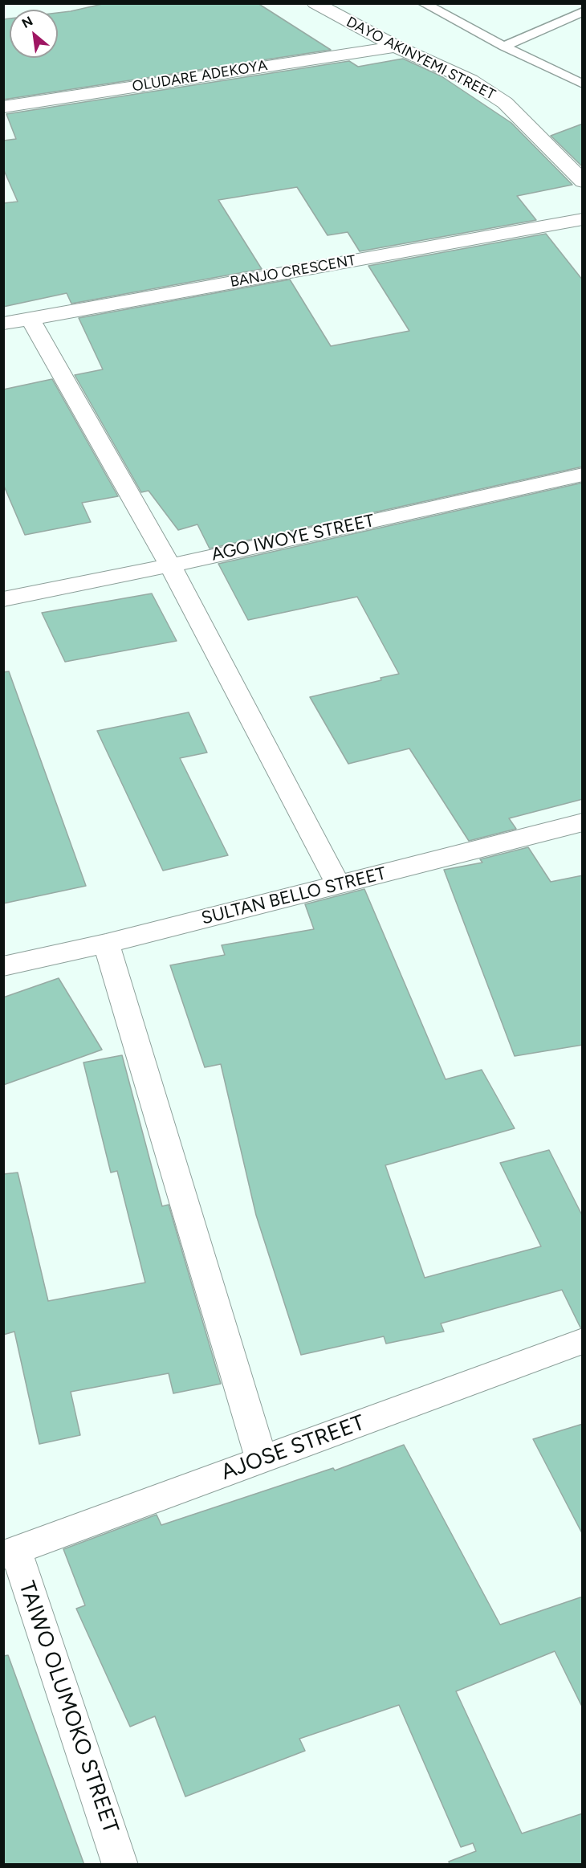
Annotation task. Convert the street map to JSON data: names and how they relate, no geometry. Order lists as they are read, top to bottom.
{
  "streets": {
    "street": [
      "DAYO AKINYEMI STREET",
      "OLUDARE ADEKOYA",
      "BANJO CRESCENT",
      "AGO IWOYE STREET",
      "SULTAN BELLO STREET",
      "AJOSE STREET",
      "TAIWO OLUMOKO STREET"
    ]
  },
  "crossings": [
    ["DAYO AKINYEMI STREET", "OLUDARE ADEKOYA"],
    ["AJOSE STREET", "TAIWO OLUMOKO STREET"]
  ],
  "north": "top left"
}
